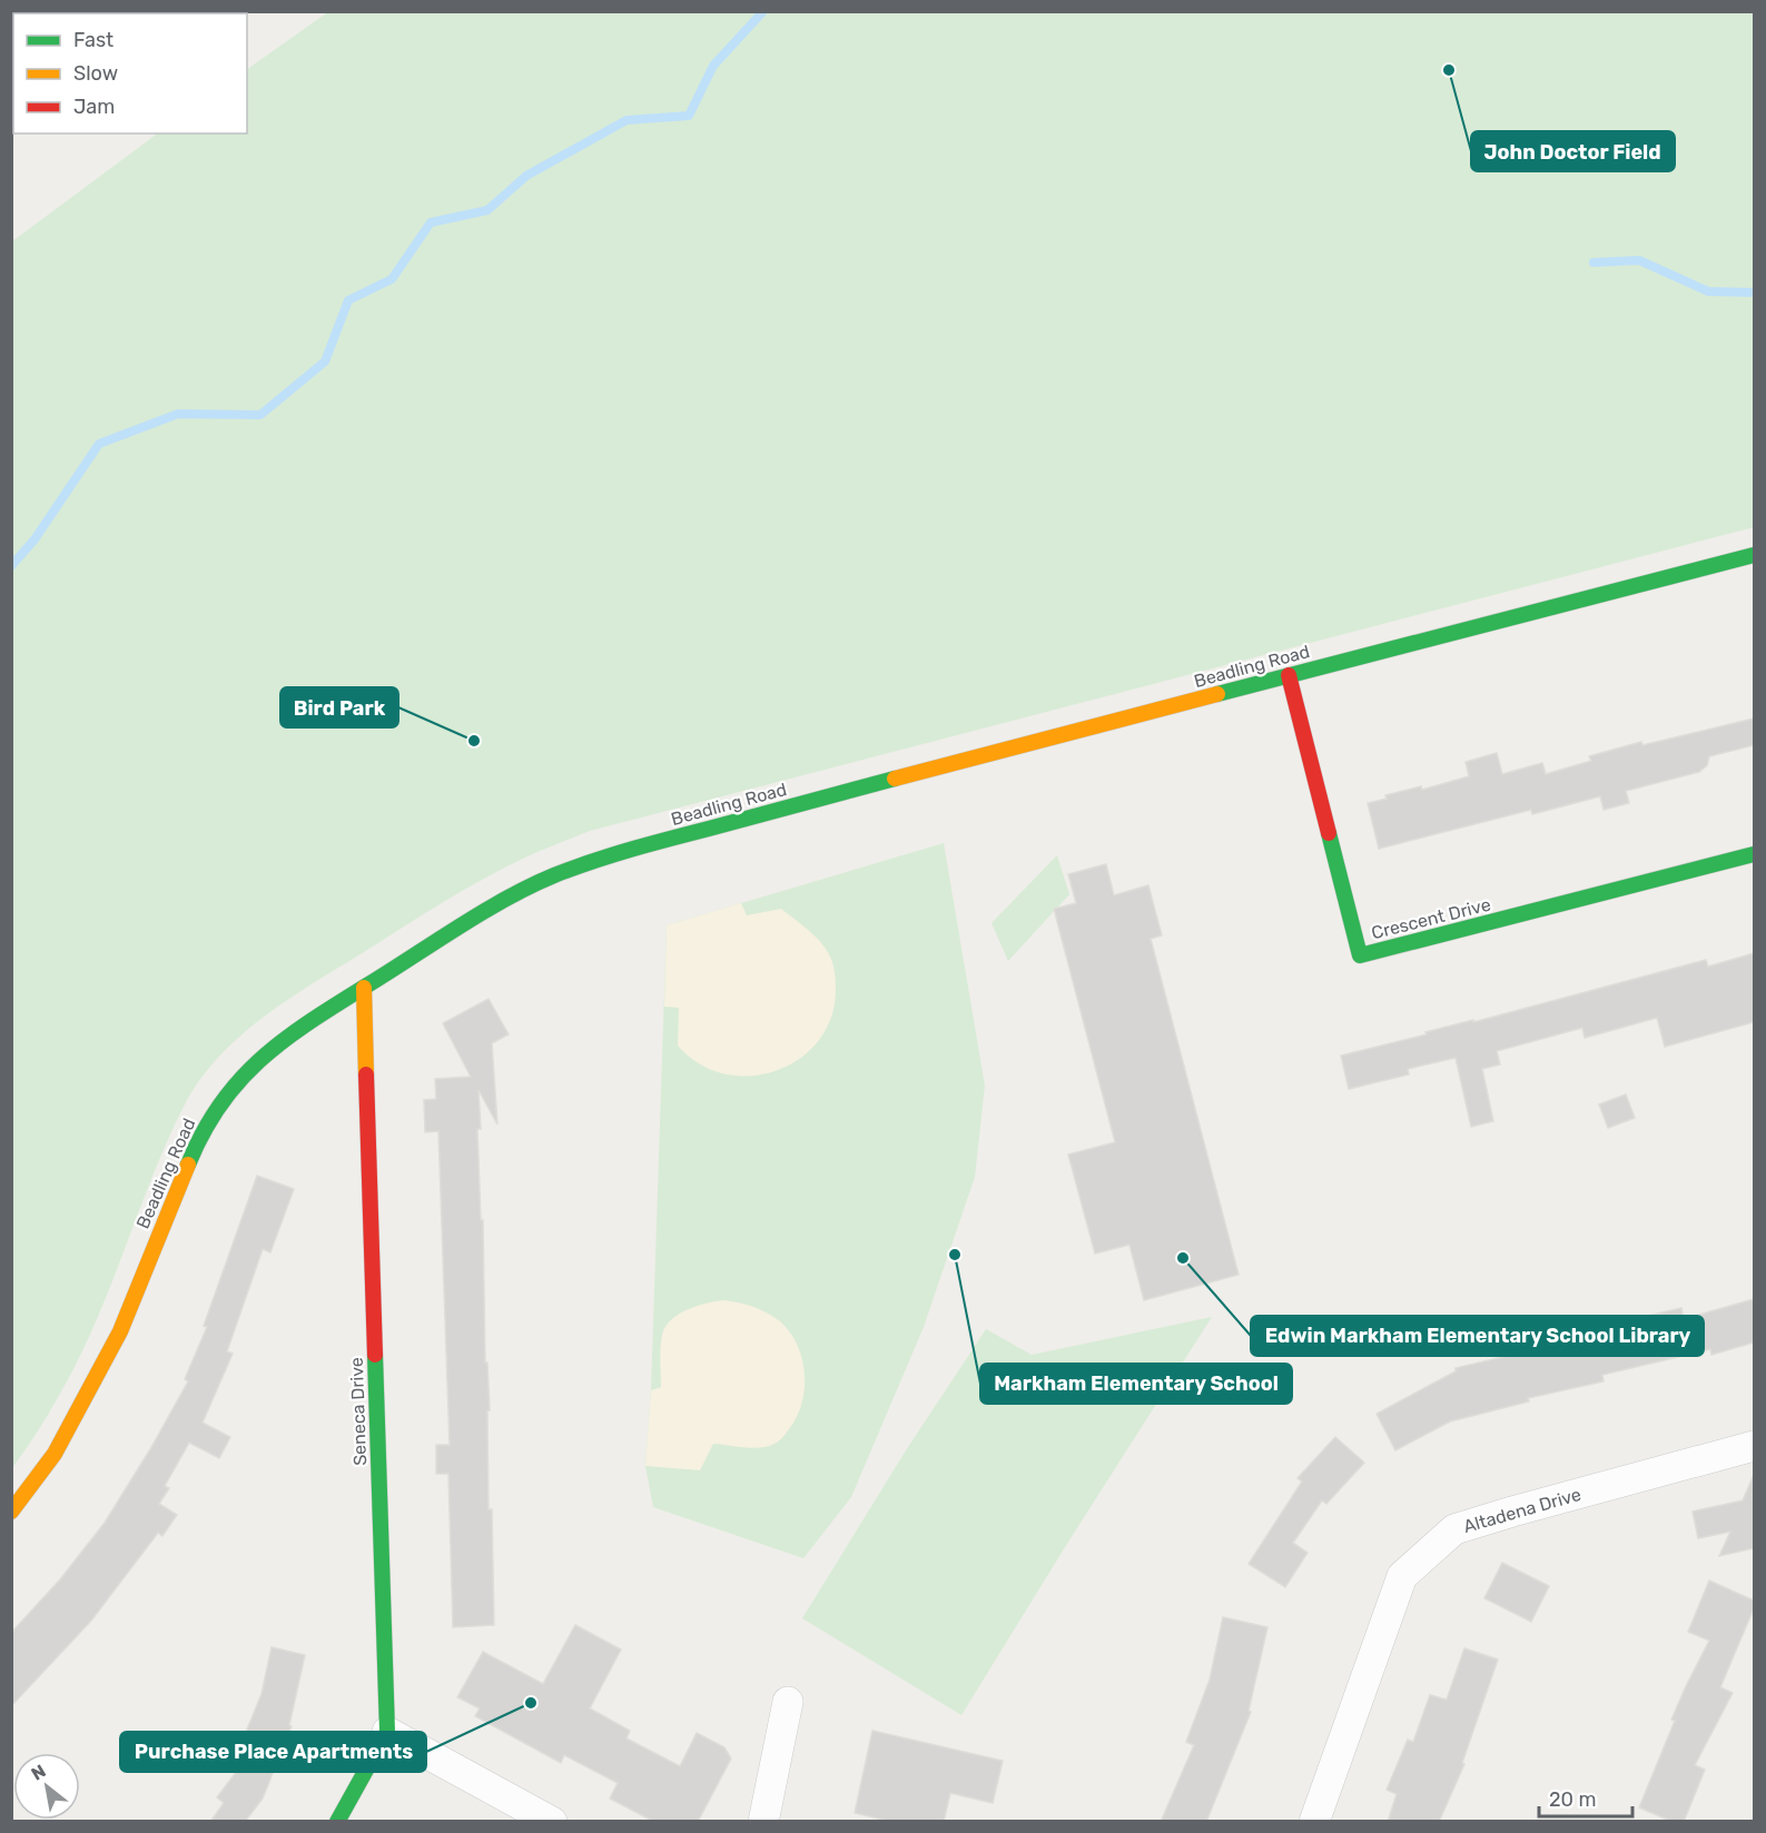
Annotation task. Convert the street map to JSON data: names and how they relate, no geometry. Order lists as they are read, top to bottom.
{
  "streets": {
    "street": [
      "Beadling Road",
      "Crescent Drive",
      "Seneca Drive",
      "Altadena Drive"
    ]
  },
  "crossings": [
    ["Beadling Road", "Crescent Drive"],
    ["Beadling Road", "Seneca Drive"]
  ],
  "places": [
    "John Doctor Field",
    "Bird Park",
    "Markham Elementary School",
    "Edwin Markham Elementary School Library",
    "Purchase Place Apartments"
  ],
  "legend": ["Fast", "Slow", "Jam"],
  "scale_bar": "20 m",
  "north": "top left"
}
